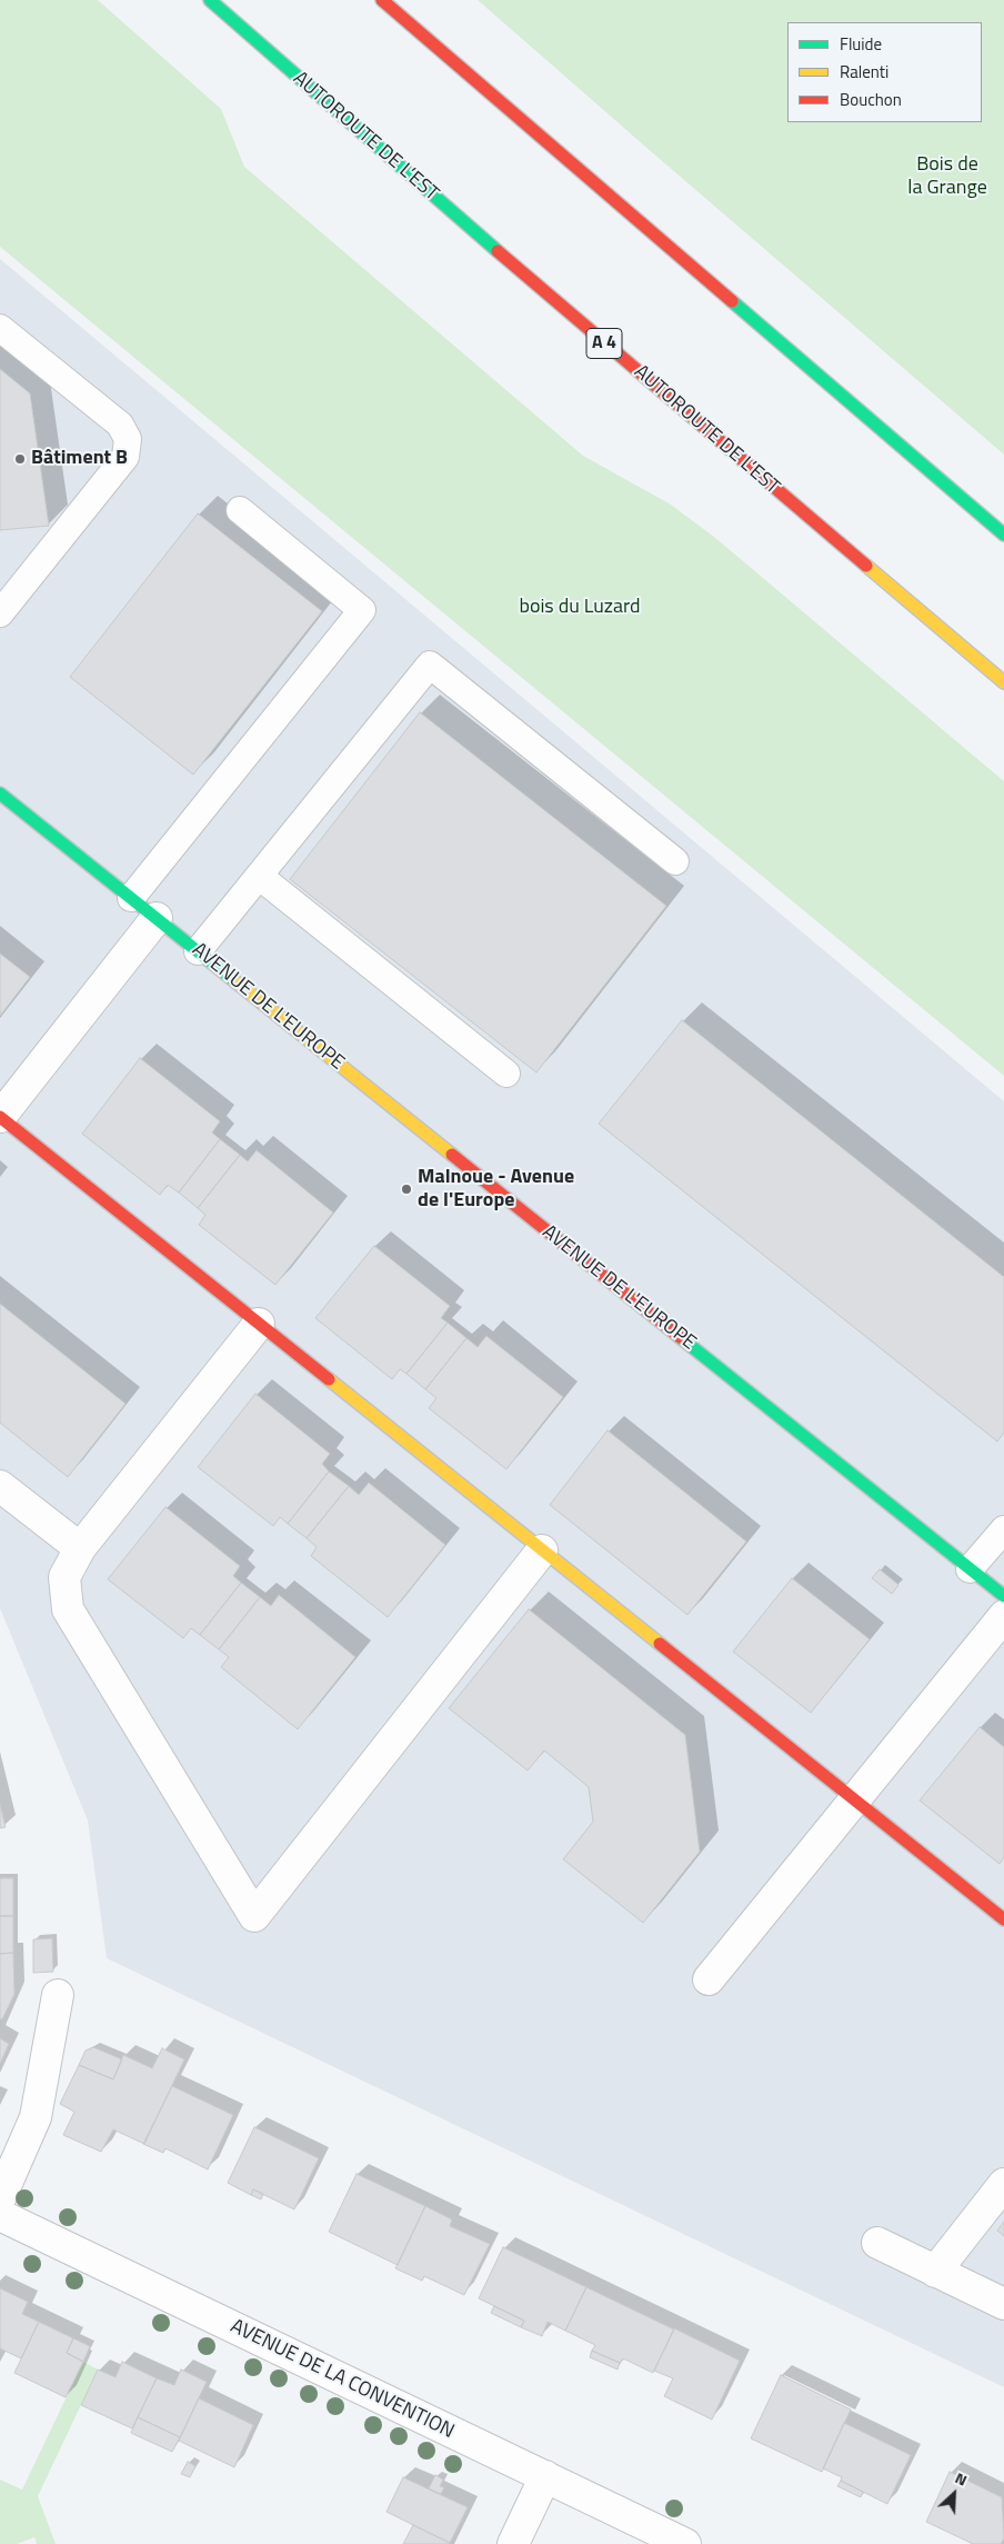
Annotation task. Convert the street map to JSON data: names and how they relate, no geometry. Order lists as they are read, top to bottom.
{
  "streets": {
    "main road": ["AUTOROUTE DE L’EST", "A 4", "AVENUE DE L'EUROPE"],
    "street": ["AVENUE DE LA CONVENTION"]
  },
  "parks": ["Bois de la Grange", "bois du Luzard"],
  "places": ["Bâtiment B", "Malnoue - Avenue de l'Europe"],
  "legend": ["Fluide", "Ralenti", "Bouchon"],
  "north": "top right"
}
